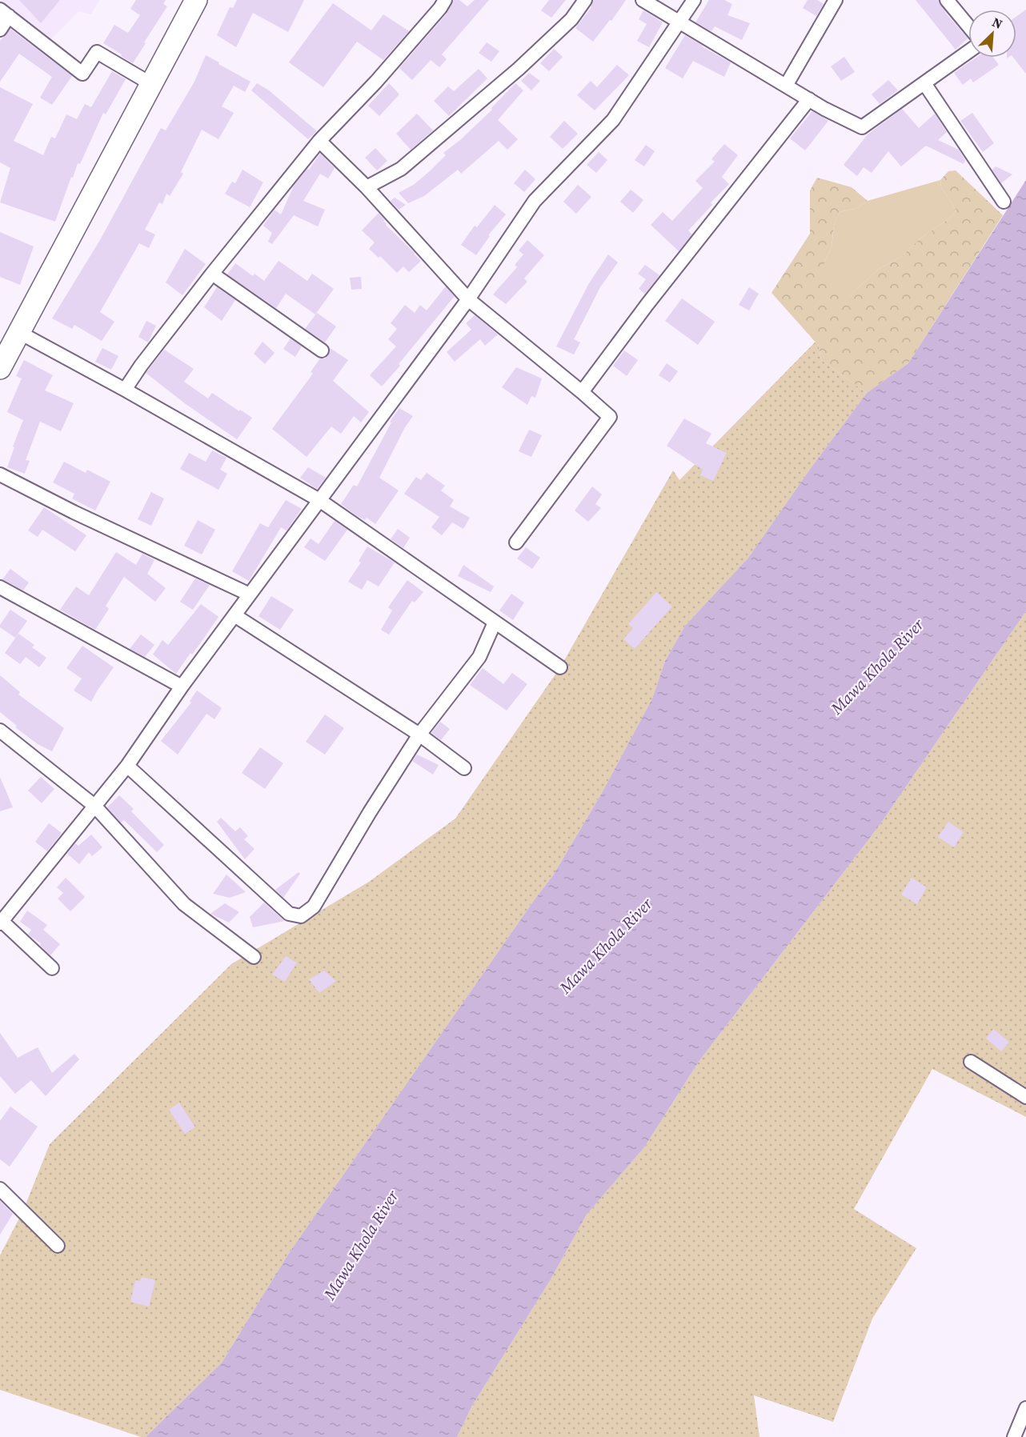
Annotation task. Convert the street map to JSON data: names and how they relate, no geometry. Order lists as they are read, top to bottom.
{
  "water": ["Mawa Khola River"],
  "north": "top right"
}
